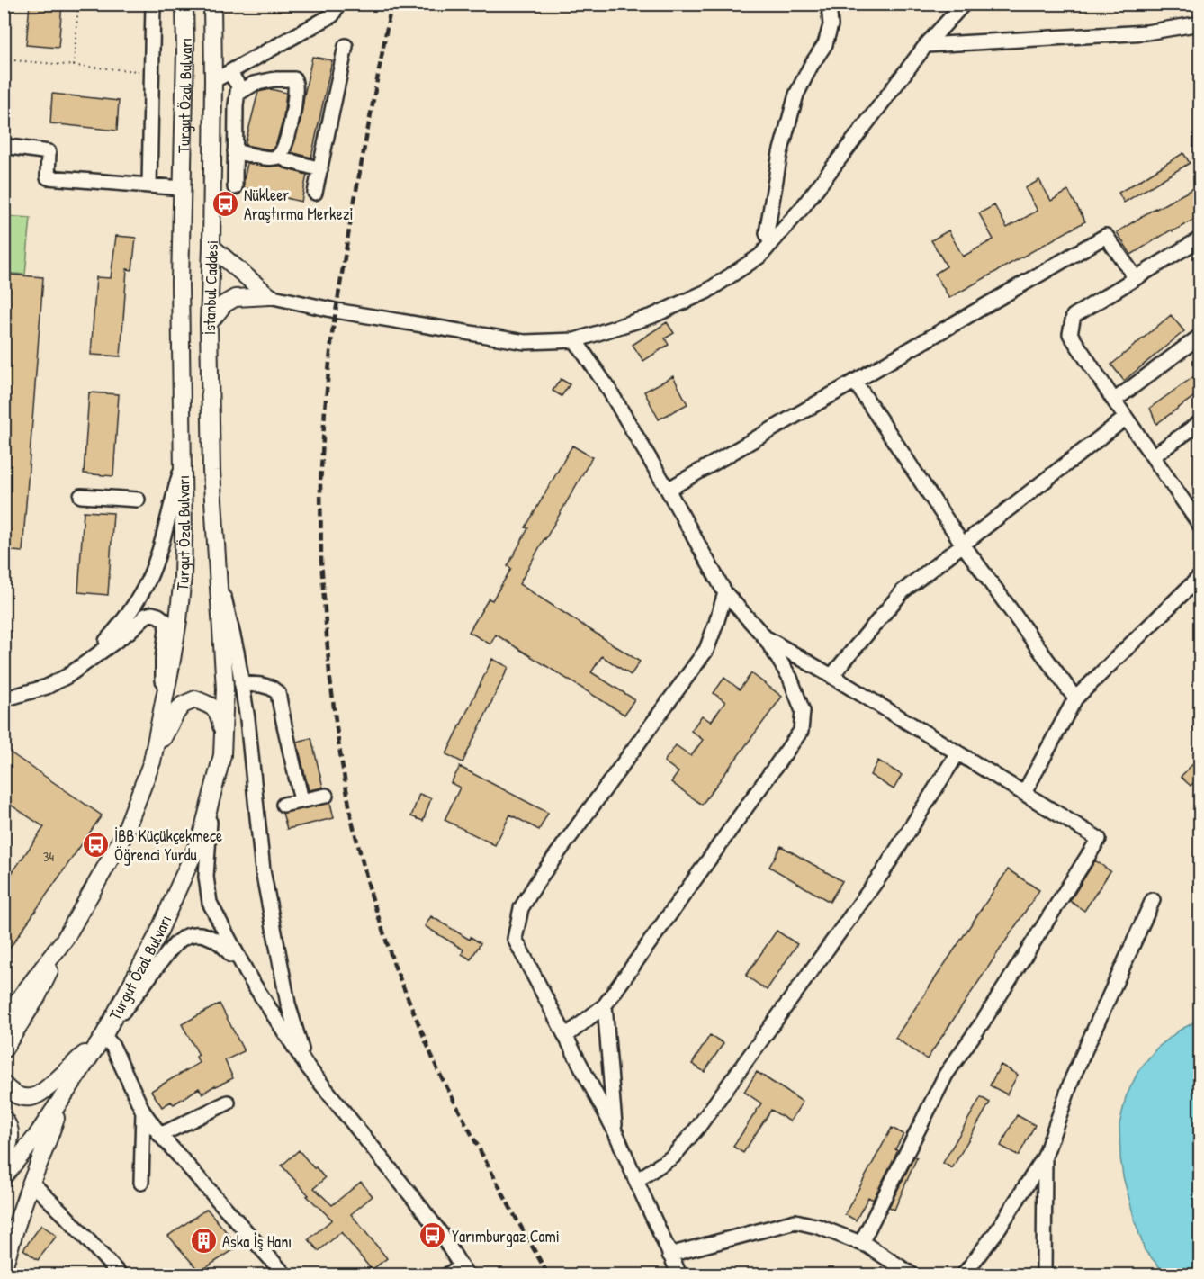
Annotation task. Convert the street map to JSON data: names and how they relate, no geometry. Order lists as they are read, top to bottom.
{
  "streets": {
    "main road": ["Turgut Özal Bulvarı", "İstanbul Caddesi"]
  },
  "crossings": [
    ["Turgut Özal Bulvarı", "İstanbul Caddesi"]
  ],
  "places": {
    "bus stop": ["Nükleer Araştırma Merkezi", "İBB Küçükçekmece Öğrenci Yurdu", "Yarımburgaz Cami"],
    "building": ["Aska İş Hanı"]
  },
  "house_numbers": ["34"]
}
